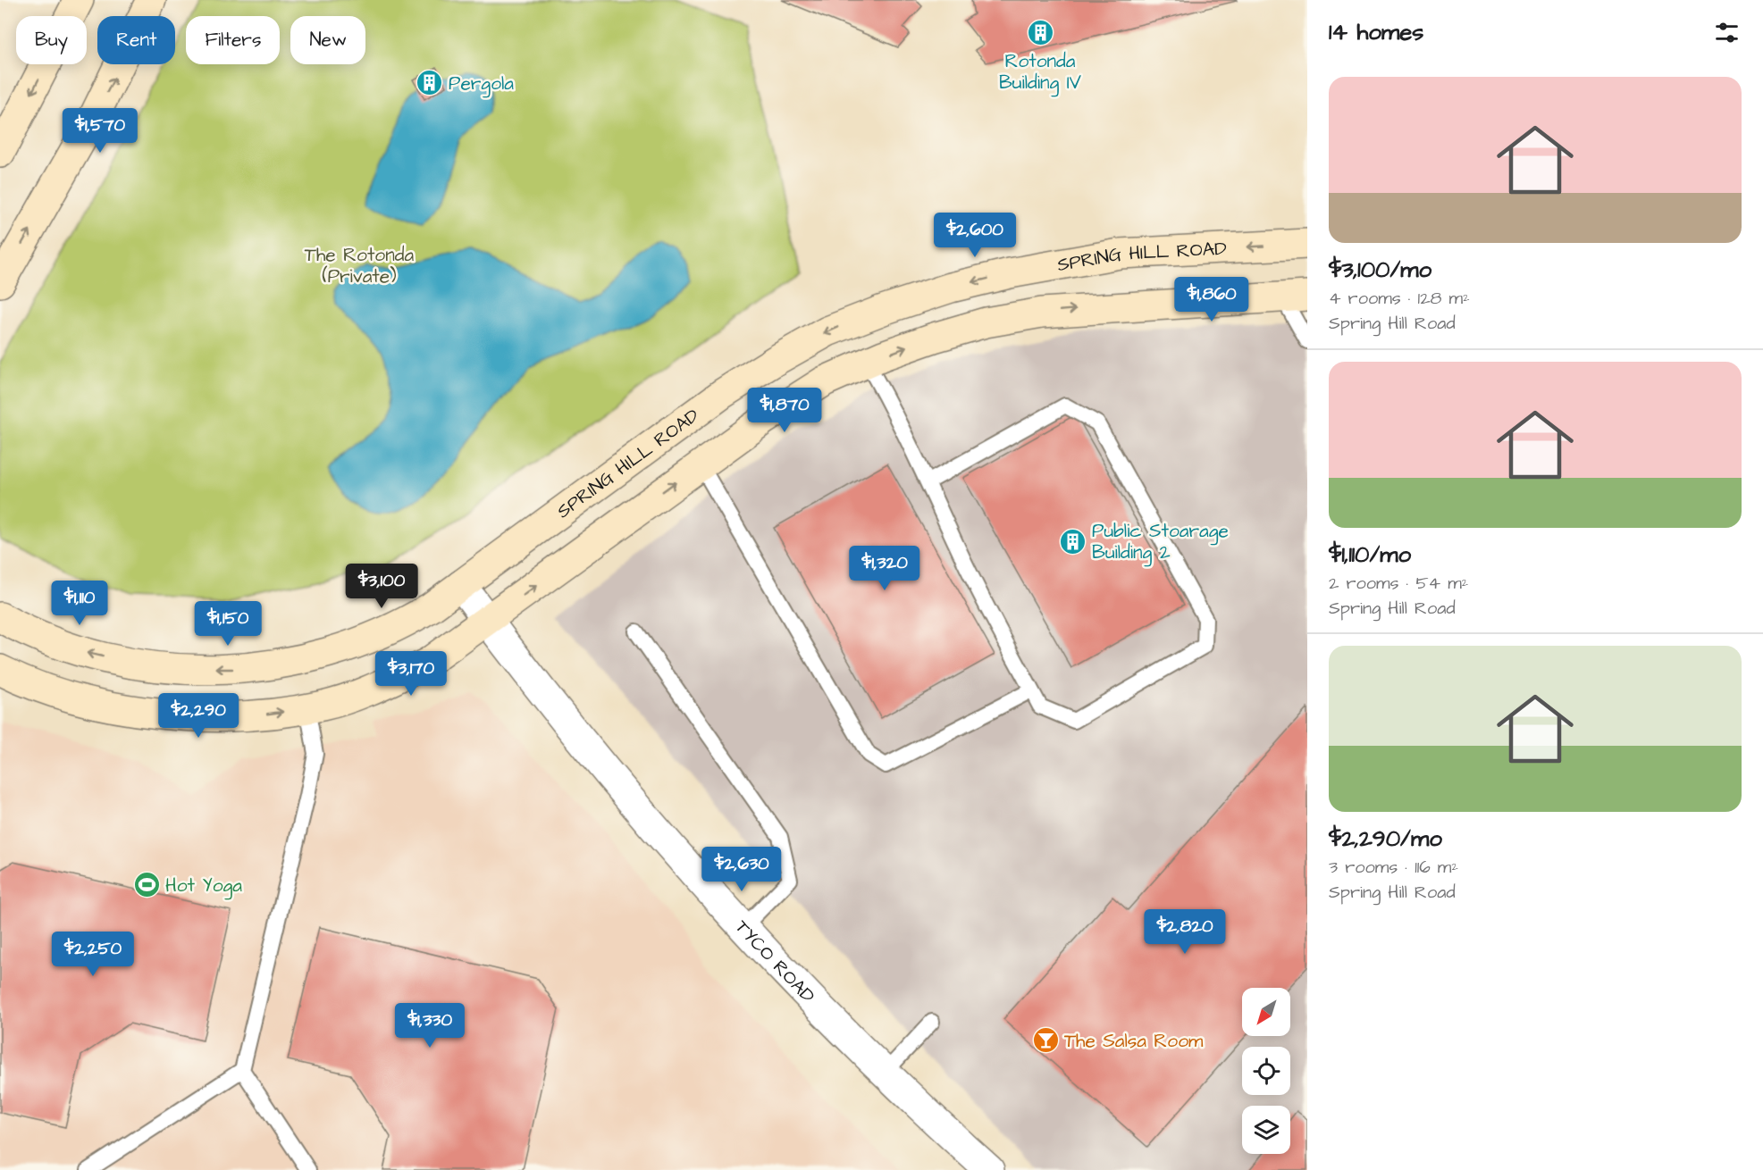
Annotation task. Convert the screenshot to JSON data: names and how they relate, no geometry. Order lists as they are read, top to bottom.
{
  "streets": {
    "main road": ["SPRING HILL ROAD"],
    "street": ["TYCO ROAD"]
  },
  "crossings": [
    ["SPRING HILL ROAD", "TYCO ROAD"]
  ],
  "parks": ["The Rotonda (Private)"],
  "places": {
    "building": ["Rotonda Building IV", "Pergola", "Public Stoarage Building 2"],
    "sports": ["Hot Yoga"],
    "bar": ["The Salsa Room"]
  },
  "north": "bottom left",
  "page": {
    "heading": "14 homes",
    "chip": [
      "Buy",
      "Rent",
      "Filters",
      "New"
    ],
    "list": [
      {
        "name": "$3,100/mo",
        "note": "4 rooms · 128 m² · Spring Hill Road"
      },
      {
        "name": "$1,110/mo",
        "note": "2 rooms · 54 m² · Spring Hill Road"
      },
      {
        "name": "$2,290/mo",
        "note": "3 rooms · 116 m² · Spring Hill Road"
      }
    ],
    "price": [
      "$1,570",
      "$2,600",
      "$1,860",
      "$1,870",
      "$1,320",
      "$3,100",
      "$1,110",
      "$1,150",
      "$3,170",
      "$2,290",
      "$2,630",
      "$2,820",
      "$2,250",
      "$1,330"
    ]
  }
}
